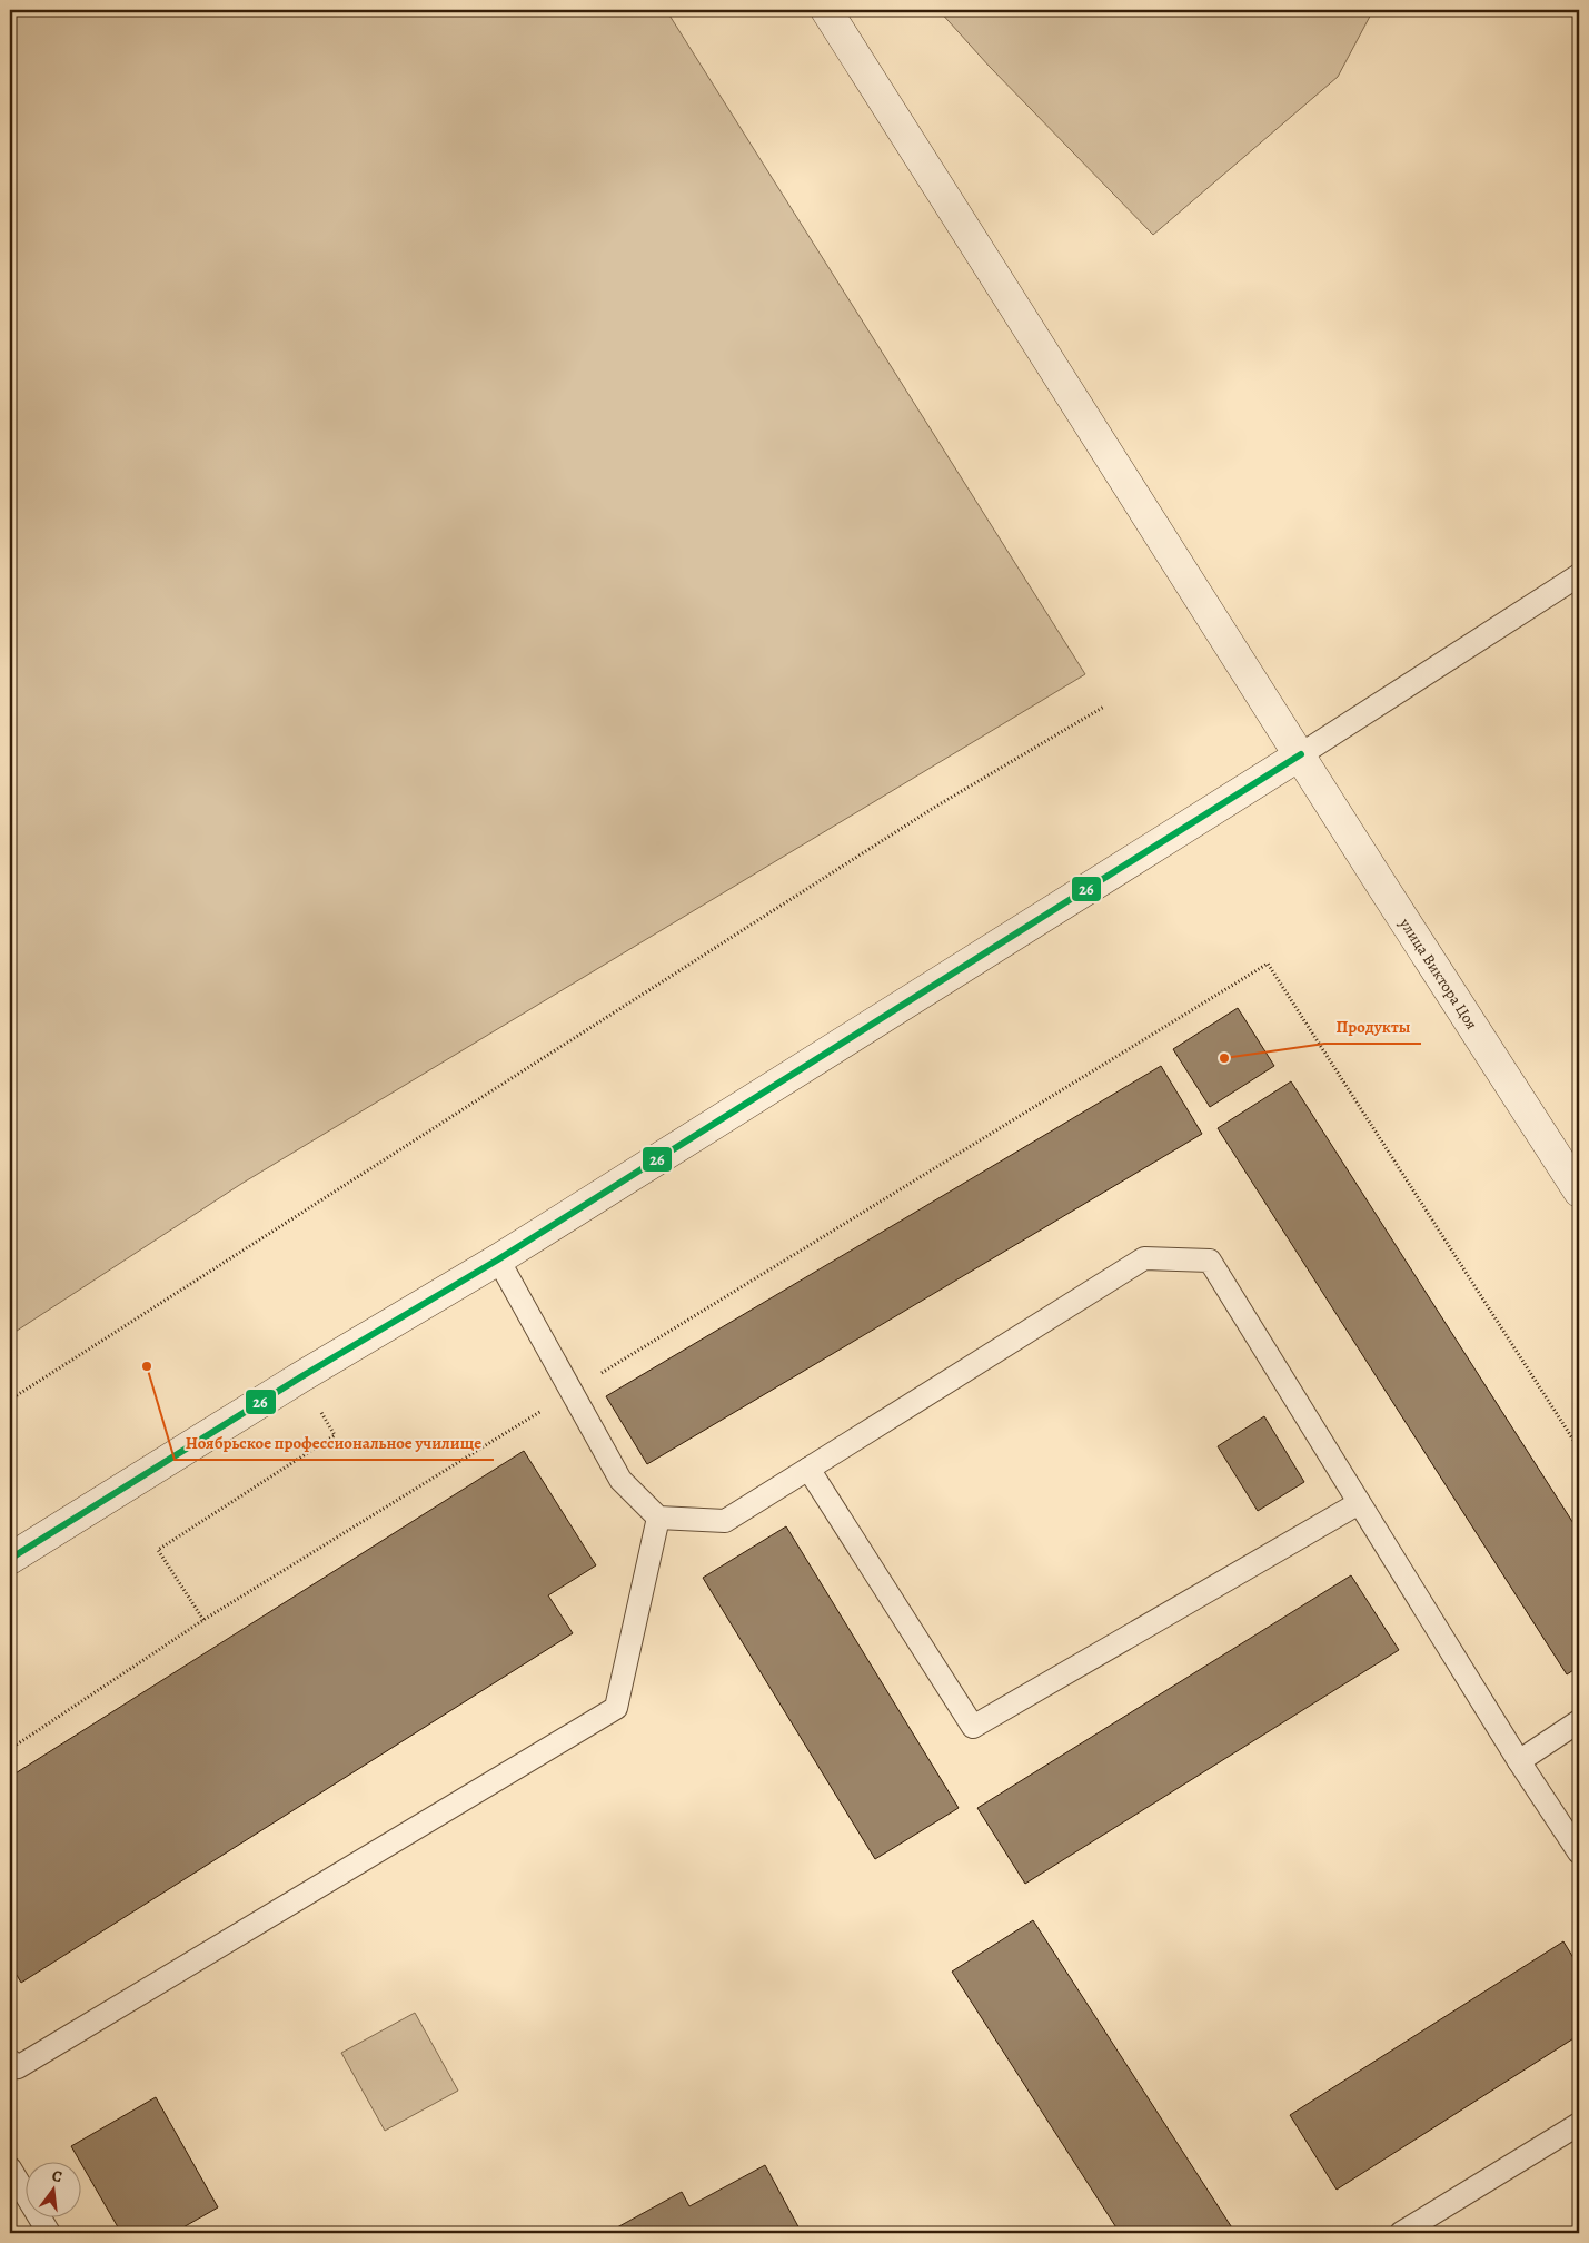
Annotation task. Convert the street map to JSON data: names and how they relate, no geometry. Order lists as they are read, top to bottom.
{
  "streets": {
    "street": ["улица Виктора Цоя"]
  },
  "places": ["Продукты", "Ноябрьское профессиональное училище"],
  "lines": ["transit line 26"],
  "north": "top"
}
